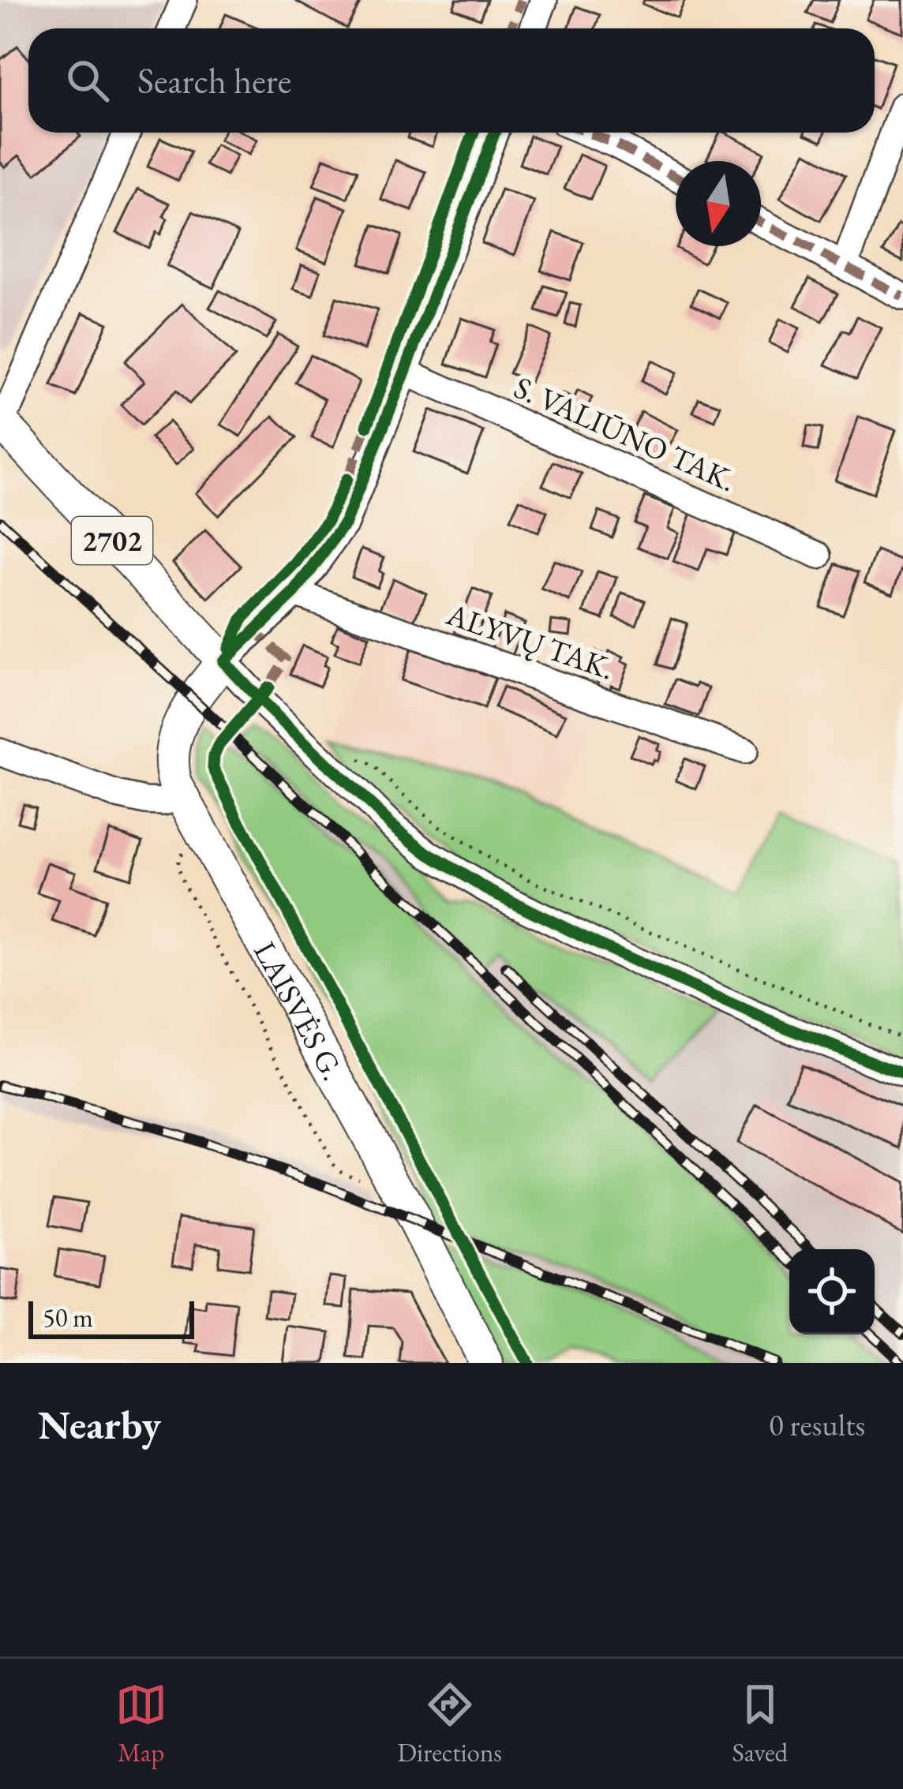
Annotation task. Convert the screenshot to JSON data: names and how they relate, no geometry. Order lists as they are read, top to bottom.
{
  "streets": {
    "main road": ["2702", "LAISVĖS G."],
    "street": ["S. VALIŪNO TAK.", "ALYVŲ TAK."]
  },
  "crossings": [
    ["2702", "LAISVĖS G."]
  ],
  "scale_bar": "50 m",
  "north": "bottom",
  "page": {
    "search": "Search here",
    "scale": "50 m",
    "heading": ["Nearby", "0 results"],
    "nav": ["Map", "Directions", "Saved"]
  }
}
